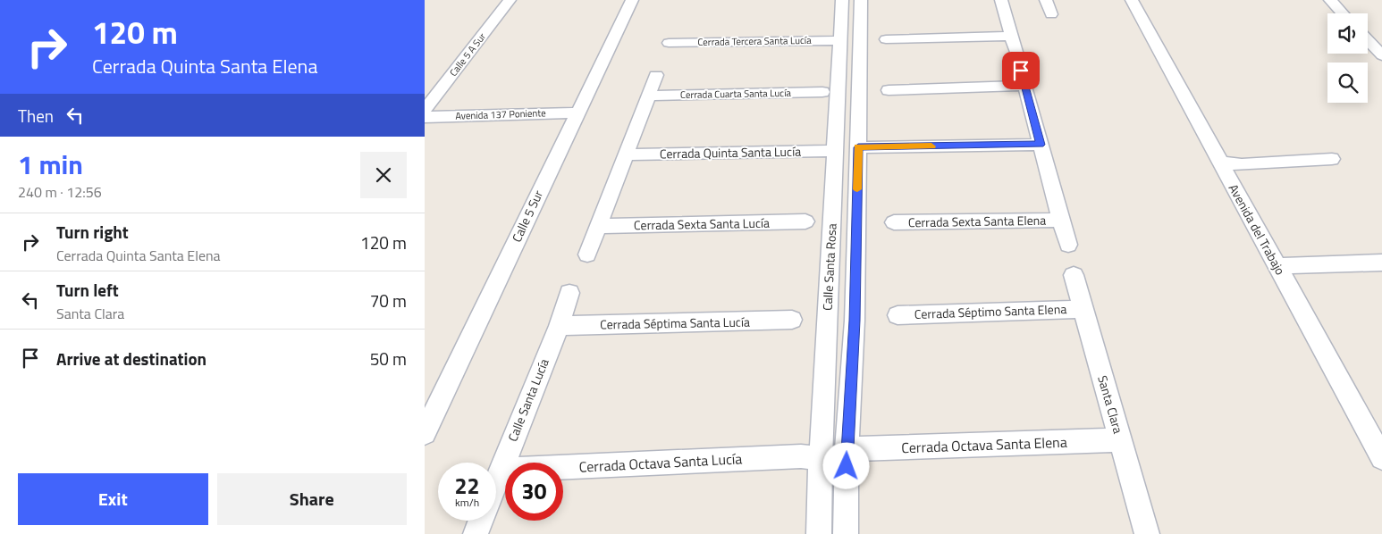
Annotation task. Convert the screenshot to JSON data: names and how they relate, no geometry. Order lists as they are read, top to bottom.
{
  "streets": {
    "street": [
      "Cerrada Tercera Santa Lucía",
      "Calle 5 A Sur",
      "Cerrada Cuarta Santa Lucía",
      "Avenida 137 Poniente",
      "Cerrada Quinta Santa Lucía",
      "Calle 5 Sur",
      "Cerrada Sexta Santa Elena",
      "Cerrada Sexta Santa Lucía",
      "Avenida del Trabajo",
      "Calle Santa Rosa",
      "Cerrada Séptimo Santa Elena",
      "Cerrada Séptima Santa Lucía",
      "Calle Santa Lucía",
      "Santa Clara",
      "Cerrada Octava Santa Elena",
      "Cerrada Octava Santa Lucía"
    ]
  },
  "crossings": [
    ["Cerrada Tercera Santa Lucía", "Calle Santa Rosa"],
    ["Avenida 137 Poniente", "Calle 5 Sur"],
    ["Cerrada Quinta Santa Lucía", "Calle Santa Rosa"],
    ["Calle Santa Rosa", "Cerrada Octava Santa Elena"],
    ["Calle Santa Rosa", "Cerrada Octava Santa Lucía"],
    ["Cerrada Séptimo Santa Elena", "Santa Clara"],
    ["Cerrada Séptima Santa Lucía", "Calle Santa Lucía"],
    ["Calle Santa Lucía", "Cerrada Octava Santa Lucía"],
    ["Santa Clara", "Cerrada Octava Santa Elena"]
  ],
  "page": {
    "turn": ["120 m", "Cerrada Quinta Santa Elena"],
    "then": "Then",
    "heading": ["1 min", "240 m · 12:56"],
    "list": [
      {
        "name": "Turn right",
        "note": "Cerrada Quinta Santa Elena",
        "value": "120 m"
      },
      {
        "name": "Turn left",
        "note": "Santa Clara",
        "value": "70 m"
      },
      {
        "name": "Arrive at destination",
        "value": "50 m"
      }
    ],
    "speed": "22 km/h",
    "limit": "30",
    "buttons": ["Exit", "Share"]
  }
}
